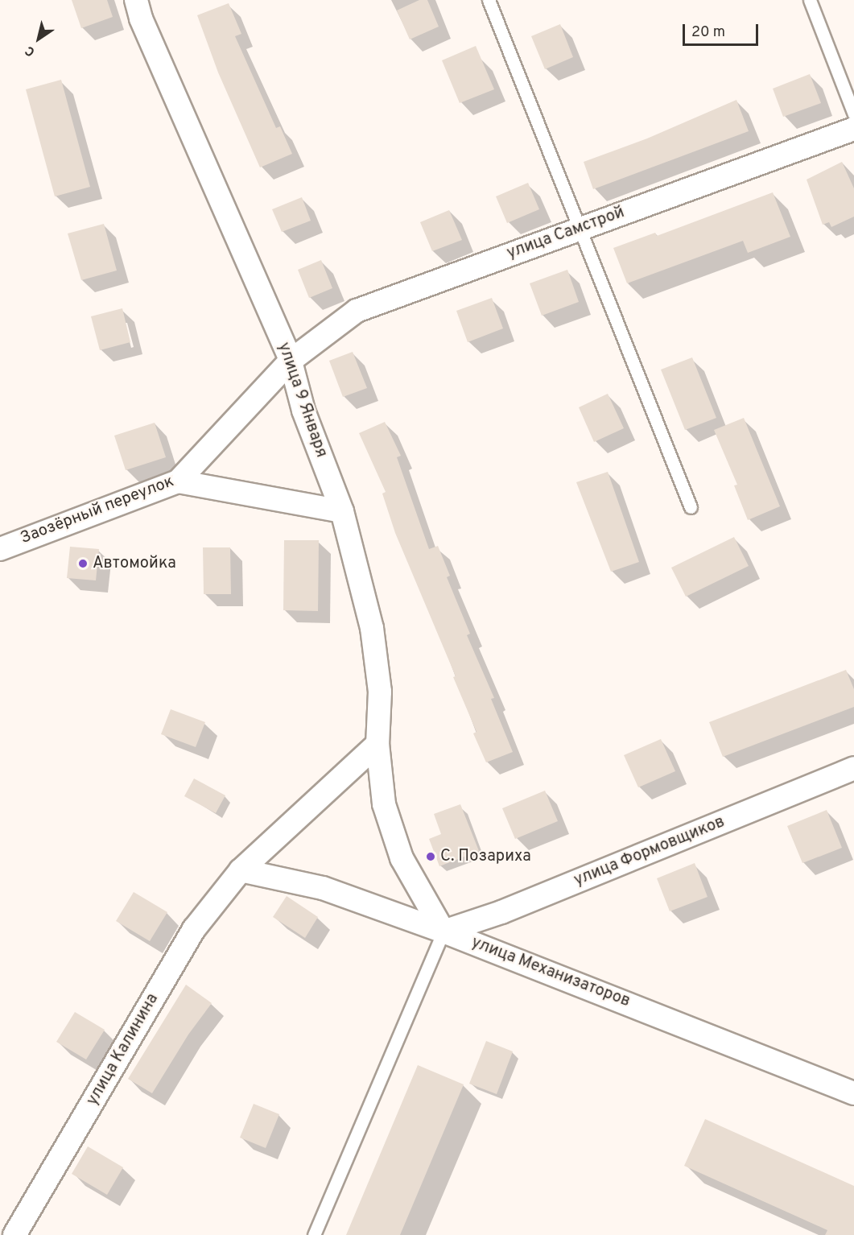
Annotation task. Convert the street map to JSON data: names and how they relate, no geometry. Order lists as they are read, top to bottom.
{
  "streets": {
    "street": [
      "улица Самстрой",
      "улица 9 Января",
      "Заозёрный переулок",
      "улица Формовщиков",
      "улица Механизаторов",
      "улица Калинина"
    ]
  },
  "crossings": [
    ["улица Самстрой", "улица 9 Января"],
    ["улица Самстрой", "Заозёрный переулок"],
    ["улица 9 Января", "Заозёрный переулок"],
    ["улица 9 Января", "улица Формовщиков"],
    ["улица 9 Января", "улица Механизаторов"],
    ["улица 9 Января", "улица Калинина"],
    ["улица Формовщиков", "улица Механизаторов"],
    ["улица Механизаторов", "улица Калинина"]
  ],
  "places": ["Автомойка", "С. Позариха"],
  "scale_bar": "20 m",
  "north": "bottom left"
}
